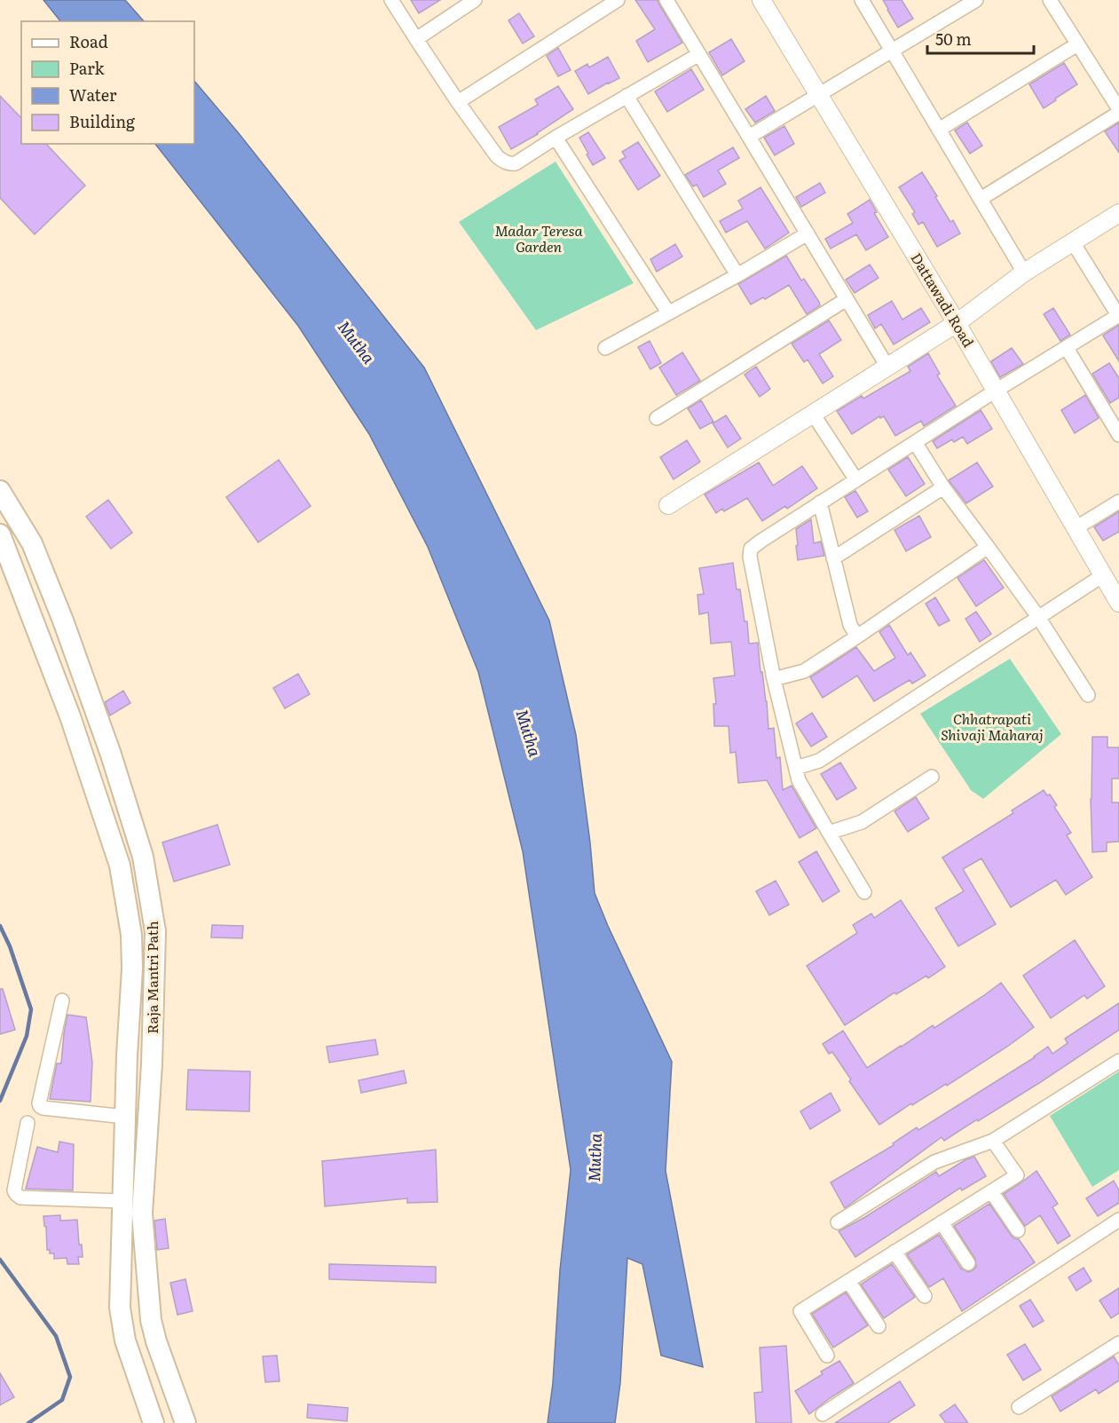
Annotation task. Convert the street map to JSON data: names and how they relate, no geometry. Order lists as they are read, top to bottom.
{
  "streets": {
    "main road": ["Raja Mantri Path"],
    "street": ["Dattawadi Road"]
  },
  "water": ["Mutha"],
  "parks": ["Madar Teresa Garden", "Chhatrapati Shivaji Maharaj"],
  "legend": [
    "Road",
    "Park",
    "Water",
    "Building"
  ],
  "scale_bar": "50 m"
}
